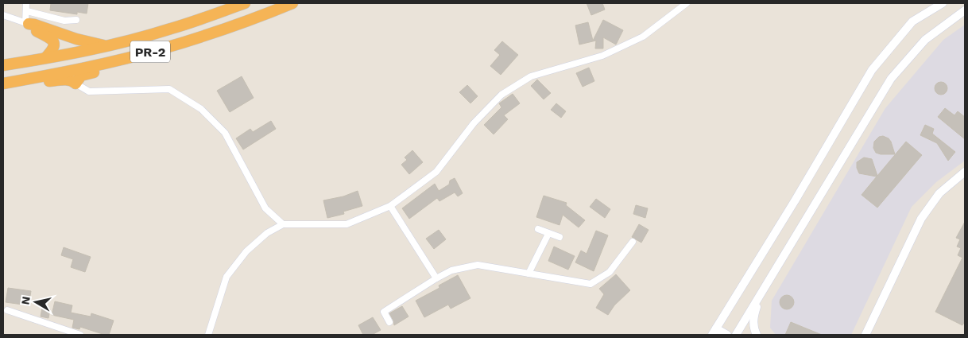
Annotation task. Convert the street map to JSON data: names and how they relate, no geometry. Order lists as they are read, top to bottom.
{
  "streets": {
    "highway": ["PR-2"]
  },
  "north": "left"
}
